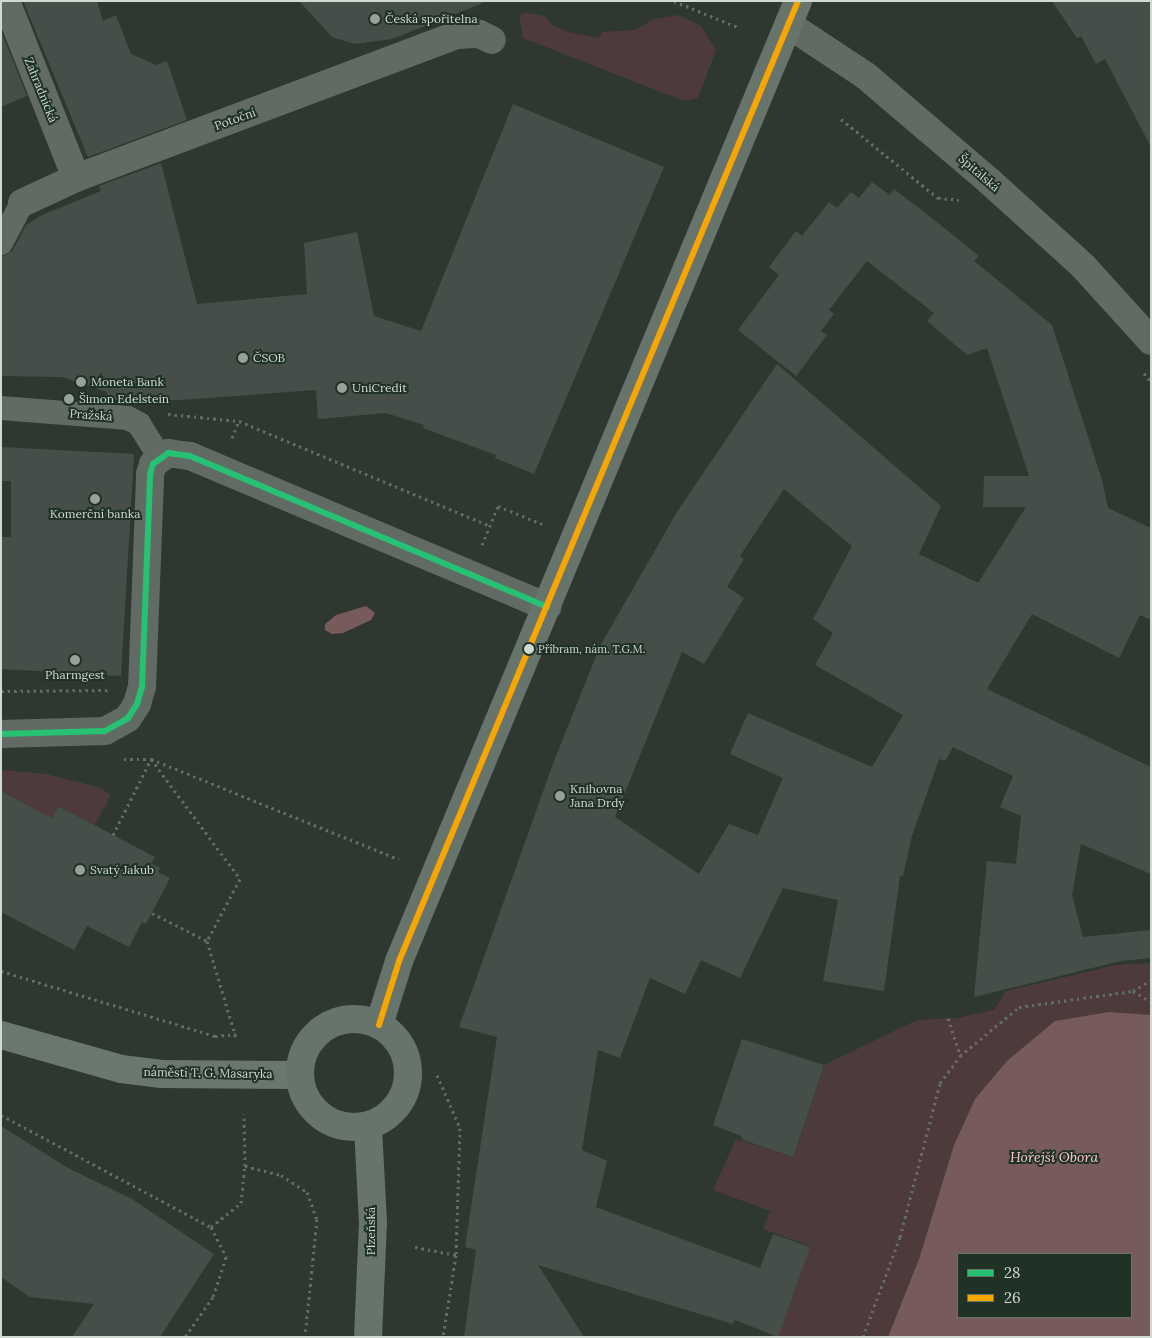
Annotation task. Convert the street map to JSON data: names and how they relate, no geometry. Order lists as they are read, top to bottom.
{
  "streets": {
    "main road": ["náměstí T. G. Masaryka", "Plzeňská"],
    "street": [
      "Zahradnická",
      "Potoční",
      "Špitálská",
      "Pražská"
    ]
  },
  "crossings": [
    ["Zahradnická", "Potoční"],
    ["náměstí T. G. Masaryka", "Plzeňská"]
  ],
  "water": ["Hořejší Obora"],
  "places": [
    "Česká spořitelna",
    "ČSOB",
    "Moneta Bank",
    "UniCredit",
    "Šimon Edelstein",
    "Komerční banka",
    "Příbram, nám. T.G.M.",
    "Pharmgest",
    "Knihovna Jana Drdy",
    "Svatý Jakub"
  ],
  "lines": ["transit line 26", "transit line 28"],
  "legend": ["28", "26"]
}
